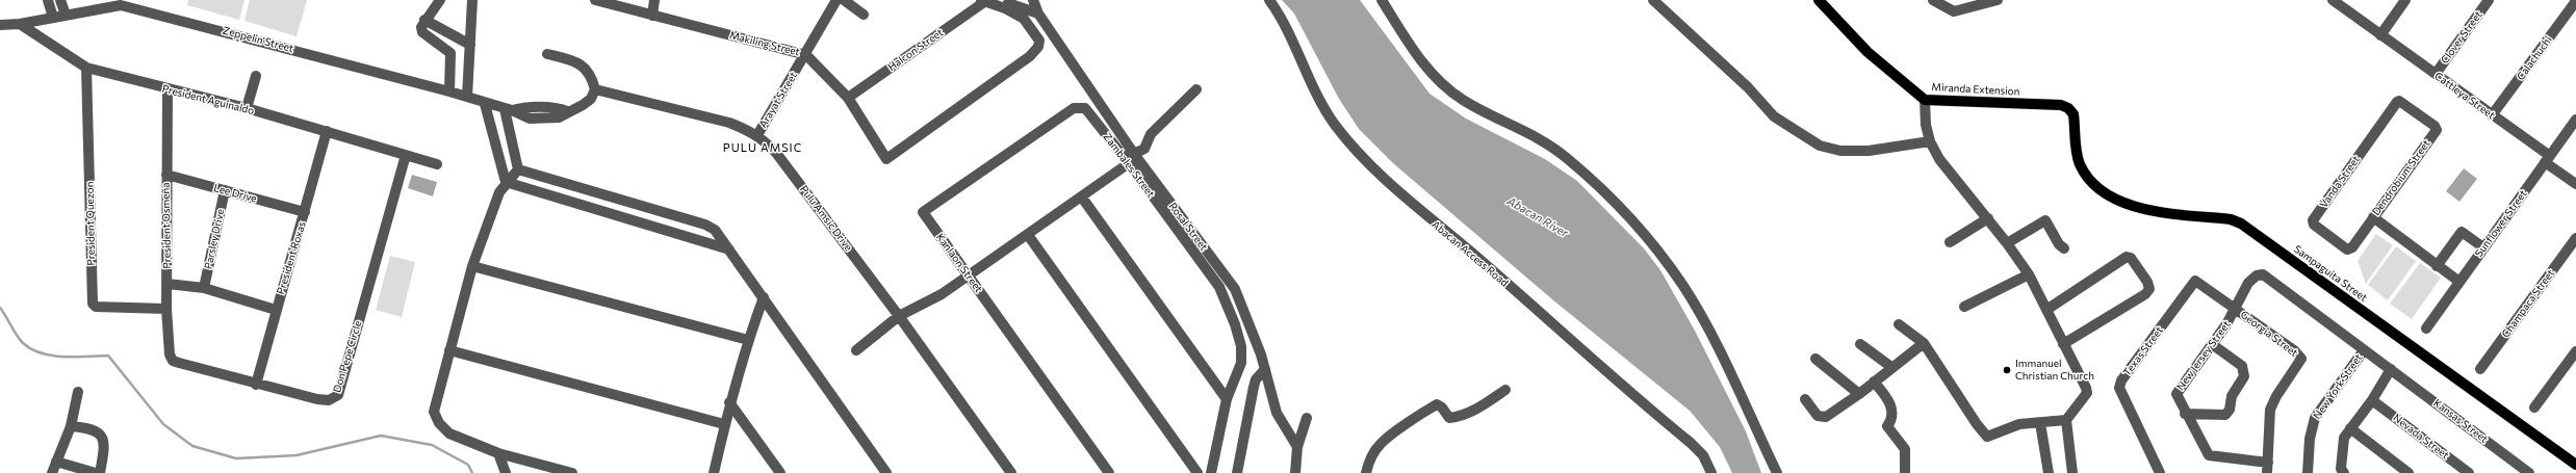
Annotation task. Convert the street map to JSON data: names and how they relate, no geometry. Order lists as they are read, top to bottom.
{
  "streets": {
    "main road": ["Miranda Extension", "Sampaguita Street"],
    "street": [
      "Clover Street",
      "Zeppelin Street",
      "Makiling Street",
      "Halcon Street",
      "Calachuchi",
      "Cattleya Street",
      "President Aguinaldo",
      "Arayat Street",
      "Zambales Street",
      "Dendrobium Street",
      "Vanda Street",
      "Lee Drive",
      "Pulu Amsic Drive",
      "President Quezon",
      "Sunflower Street",
      "President Osmeña",
      "Rosal Street",
      "Parsley Drive",
      "Abacan Access Road",
      "President Roxas",
      "Kanlaon Street",
      "Champaca Street",
      "Georgia Street",
      "Texas Street",
      "New Jersey Street",
      "Don Pepe Circle",
      "New York Street",
      "Kansas Street",
      "Nevada Street"
    ]
  },
  "crossings": [
    ["Clover Street", "Cattleya Street"],
    ["Zeppelin Street", "President Aguinaldo"],
    ["Zeppelin Street", "Pulu Amsic Drive"],
    ["Makiling Street", "Halcon Street"],
    ["Makiling Street", "Arayat Street"],
    ["Calachuchi", "Cattleya Street"],
    ["Miranda Extension", "Sampaguita Street"],
    ["Cattleya Street", "Sunflower Street"],
    ["President Aguinaldo", "President Quezon"],
    ["President Aguinaldo", "President Osmeña"],
    ["President Aguinaldo", "President Roxas"],
    ["President Aguinaldo", "Don Pepe Circle"],
    ["Arayat Street", "Pulu Amsic Drive"],
    ["Zambales Street", "Rosal Street"],
    ["Zambales Street", "Kanlaon Street"],
    ["Dendrobium Street", "Vanda Street"],
    ["Lee Drive", "President Osmeña"],
    ["Lee Drive", "Parsley Drive"],
    ["Lee Drive", "President Roxas"],
    ["President Quezon", "President Osmeña"],
    ["President Osmeña", "Don Pepe Circle"],
    ["President Roxas", "Don Pepe Circle"],
    ["Georgia Street", "Texas Street"],
    ["Georgia Street", "New Jersey Street"],
    ["New Jersey Street", "Kansas Street"],
    ["New York Street", "Kansas Street"]
  ],
  "districts": ["PULU AMSIC"],
  "water": ["Abacan River"],
  "places": ["Immanuel Christian Church"]
}
